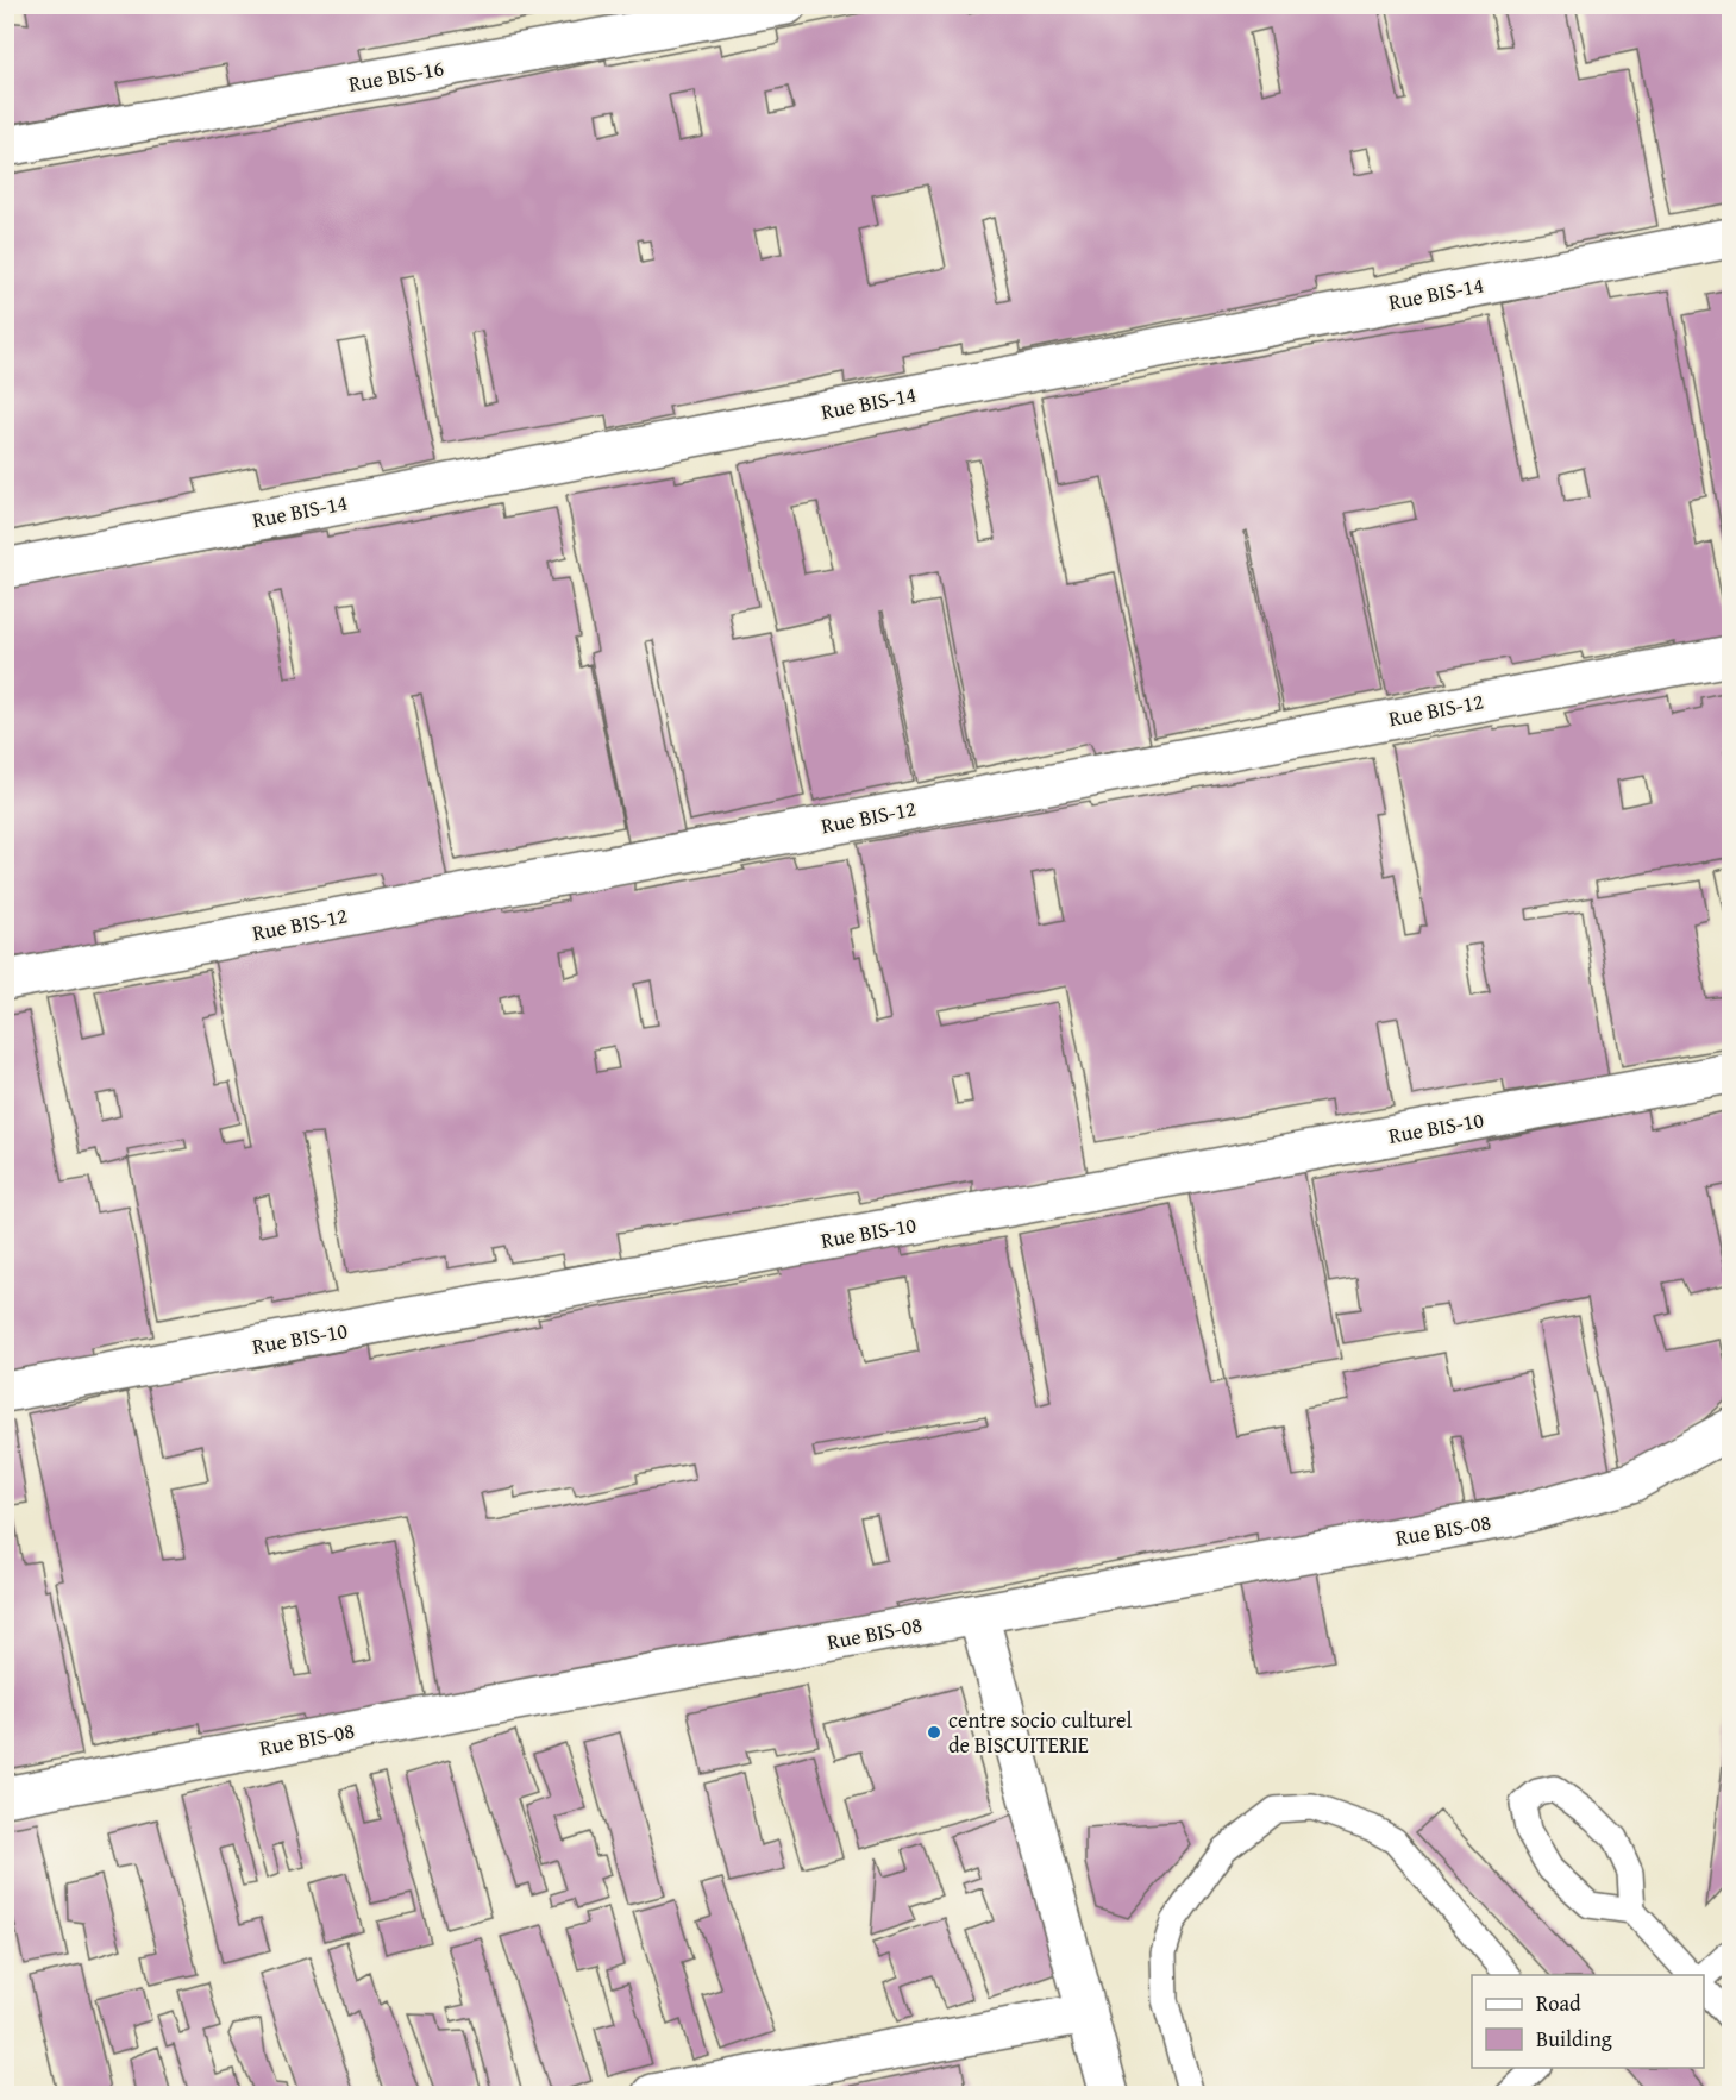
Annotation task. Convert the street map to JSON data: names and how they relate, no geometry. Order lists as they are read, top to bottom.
{
  "streets": {
    "street": [
      "Rue BIS-16",
      "Rue BIS-14",
      "Rue BIS-12",
      "Rue BIS-10",
      "Rue BIS-08"
    ]
  },
  "places": ["centre socio culturel de BISCUITERIE"],
  "legend": ["Road", "Building"]
}
